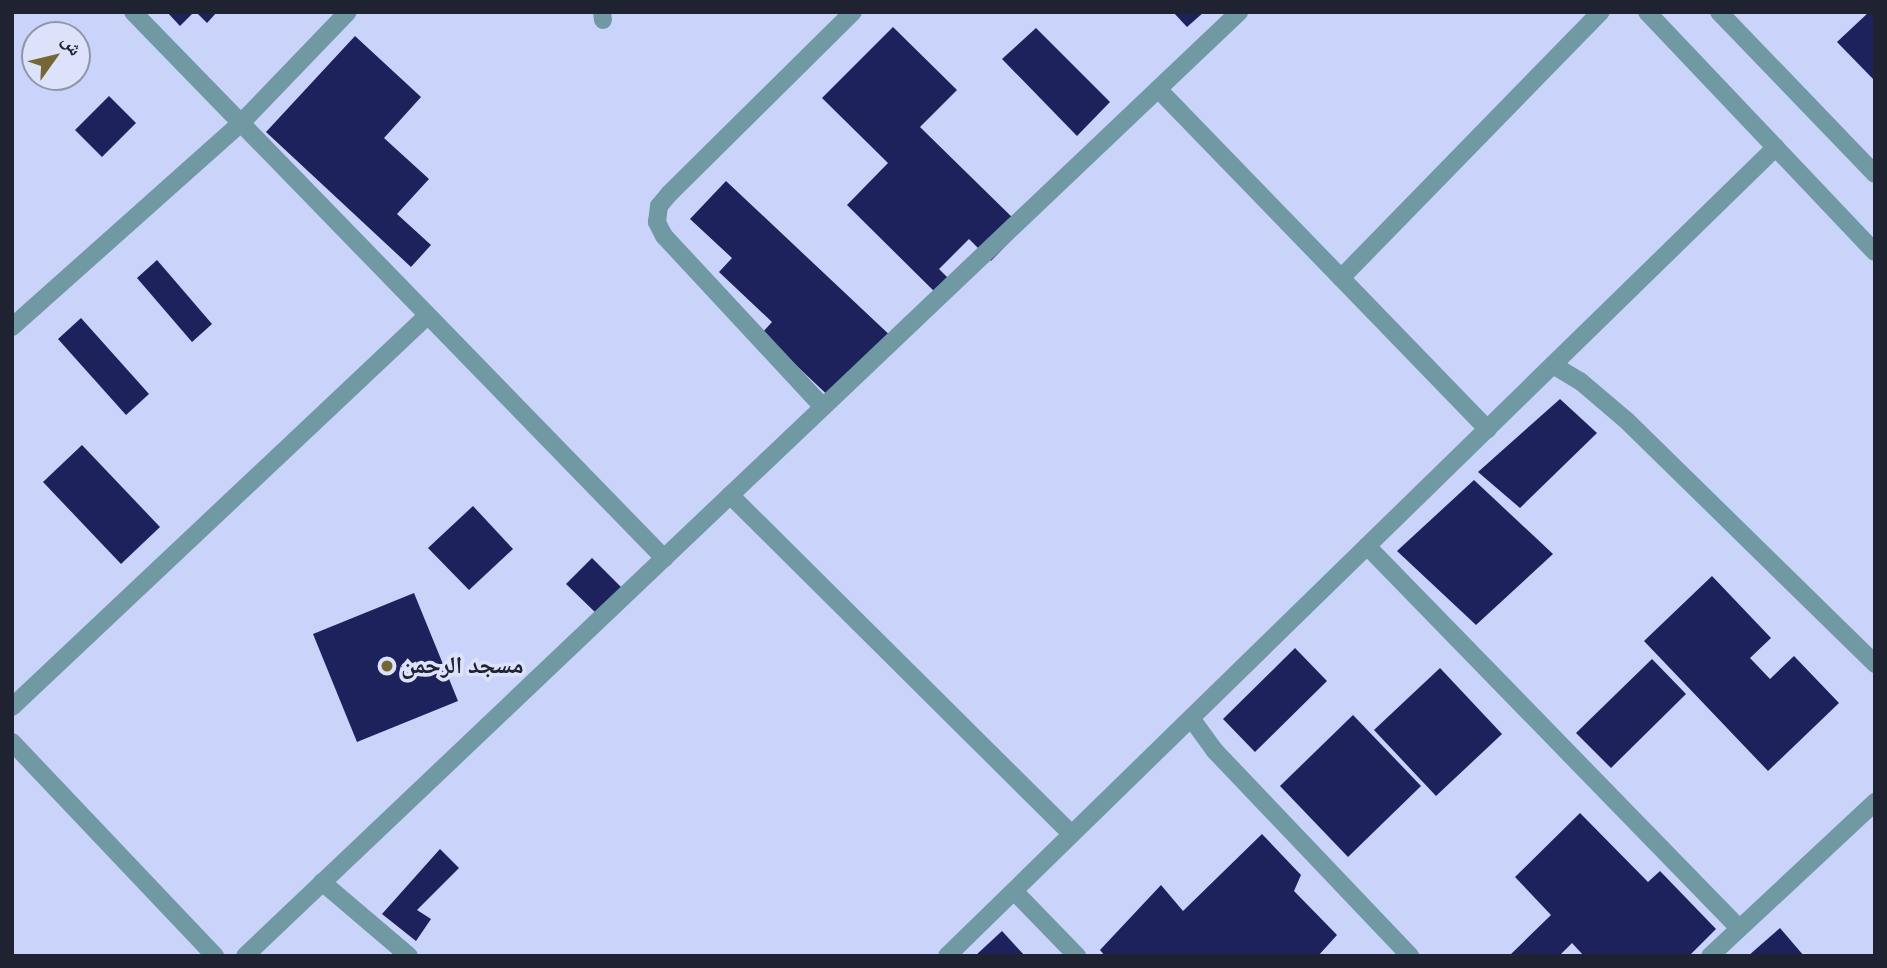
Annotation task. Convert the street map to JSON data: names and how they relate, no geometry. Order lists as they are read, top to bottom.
{
  "places": ["مسجد الرحمن"],
  "north": "top right"
}
